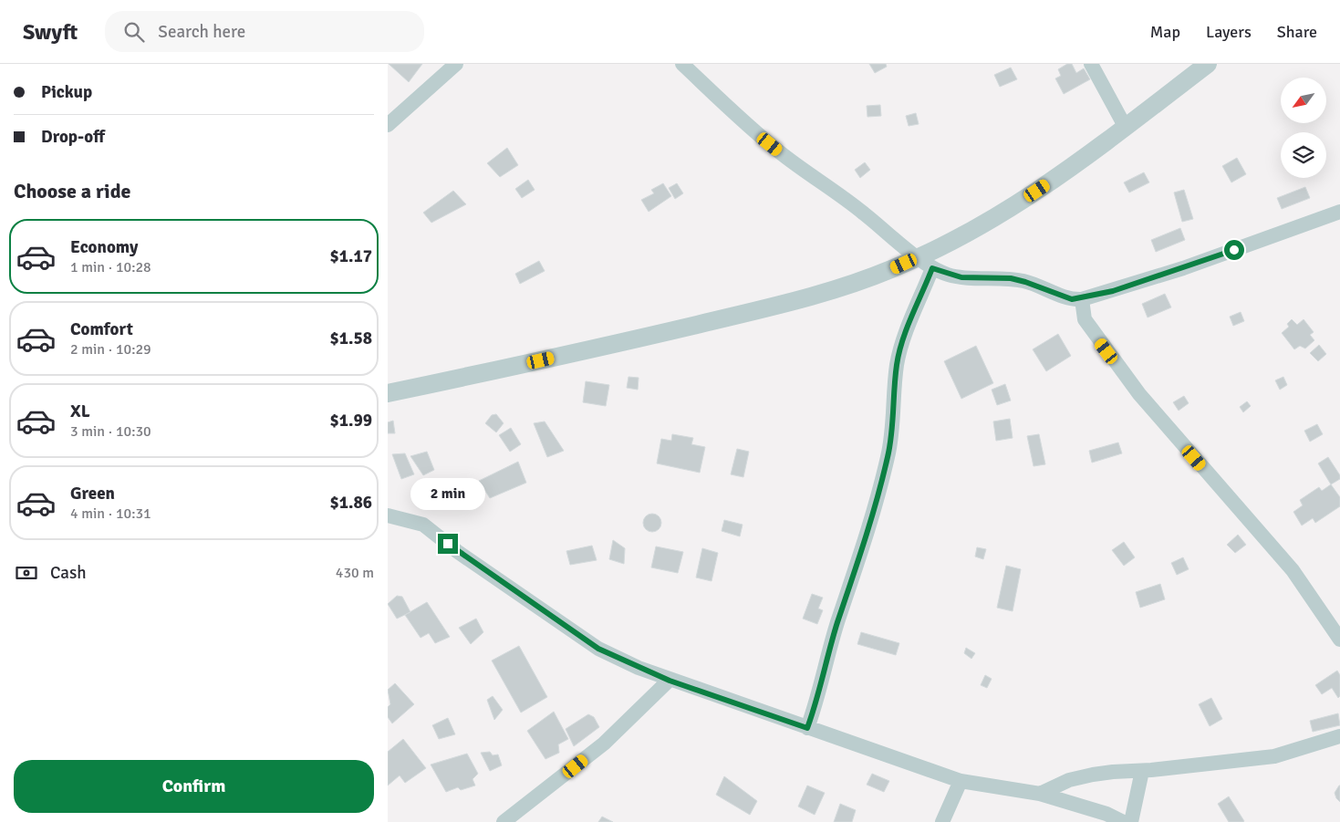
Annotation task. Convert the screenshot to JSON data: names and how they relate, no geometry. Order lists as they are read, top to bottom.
{
  "north": "bottom left",
  "page": {
    "header": "Swyft",
    "search": "Search here",
    "nav": ["Map", "Layers", "Share"],
    "banner": ["Pickup", "Drop-off"],
    "heading": "Choose a ride",
    "list": [
      {
        "name": "Economy",
        "note": "1 min · 10:28",
        "value": "$1.17"
      },
      {
        "name": "Comfort",
        "note": "2 min · 10:29",
        "value": "$1.58"
      },
      {
        "name": "XL",
        "note": "3 min · 10:30",
        "value": "$1.99"
      },
      {
        "name": "Green",
        "note": "4 min · 10:31",
        "value": "$1.86"
      }
    ],
    "bubble": "2 min",
    "pay": ["Cash", "430 m"],
    "buttons": "Confirm"
  }
}
